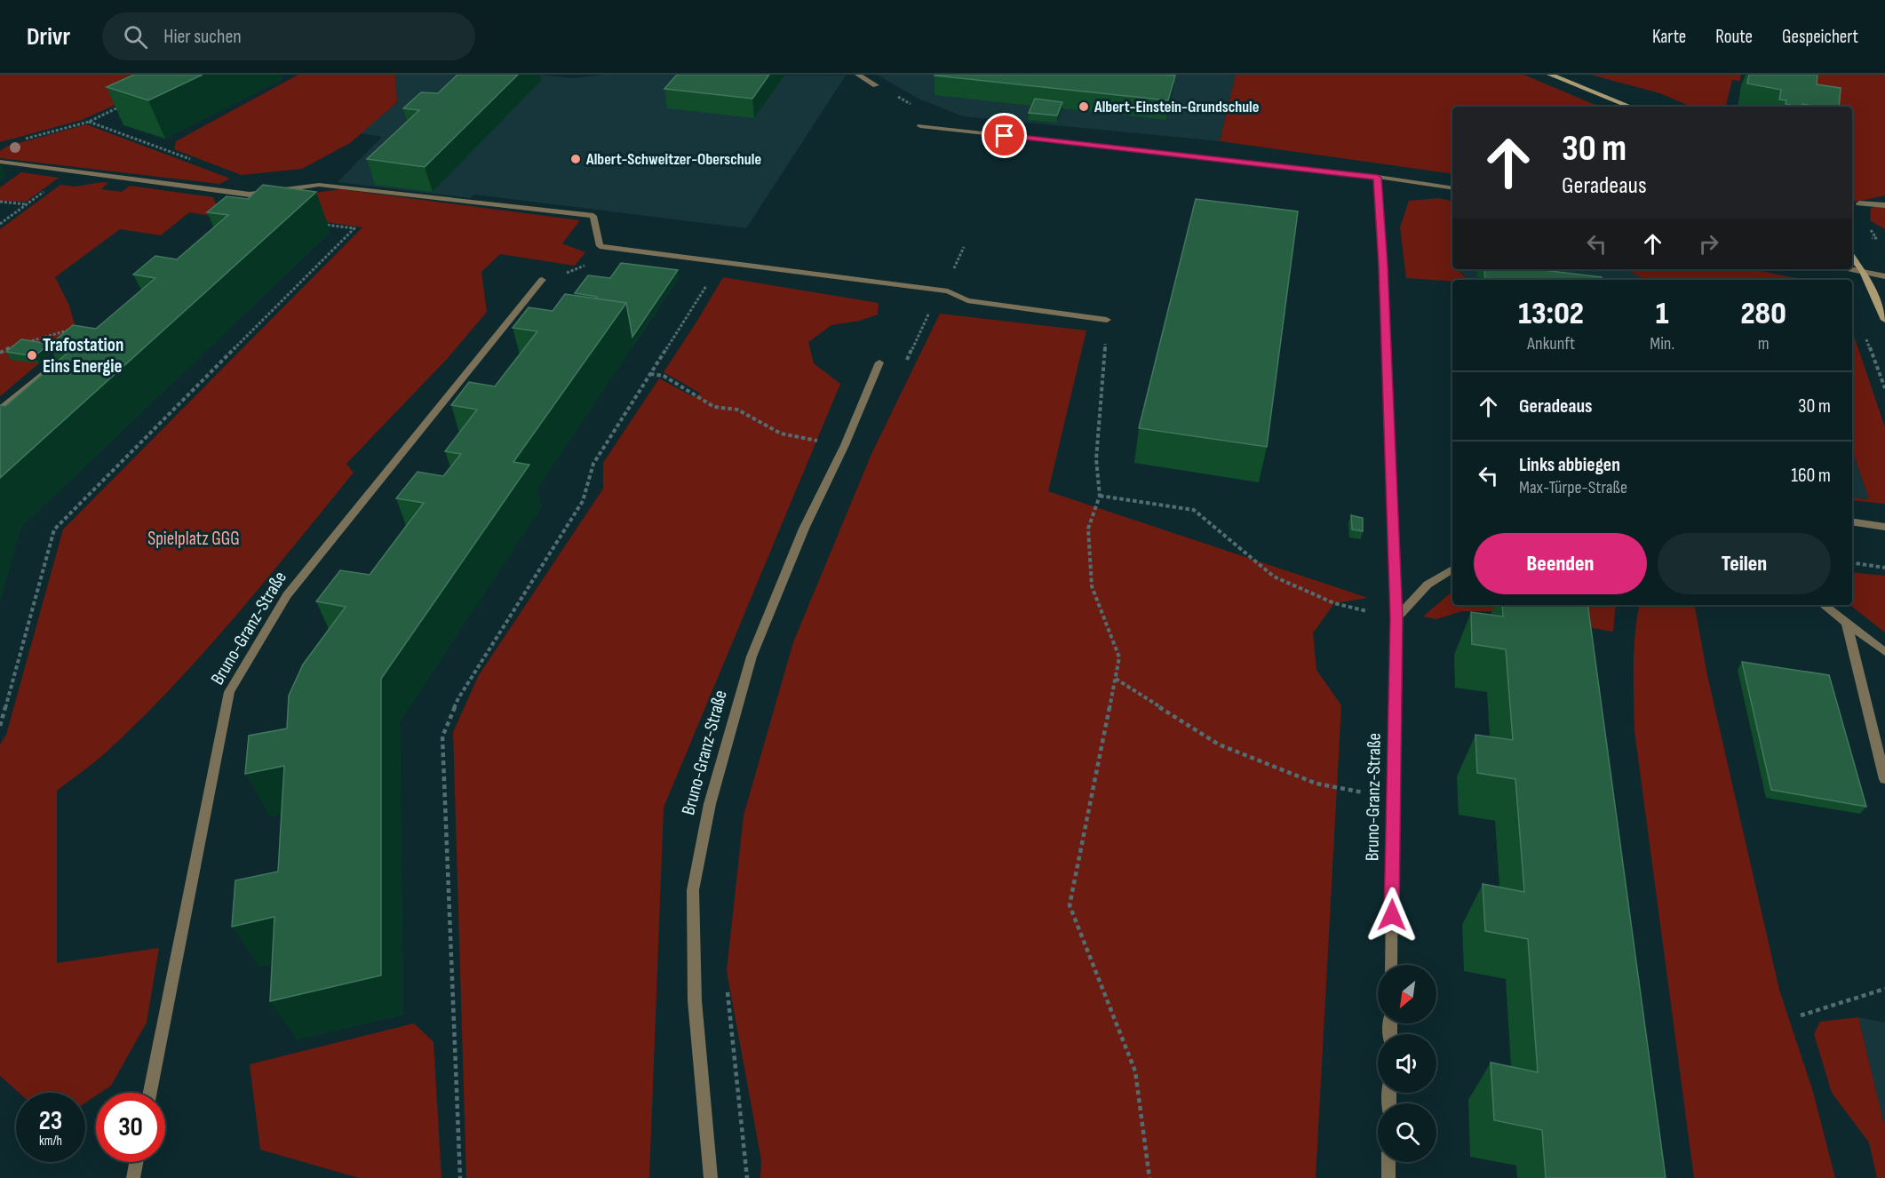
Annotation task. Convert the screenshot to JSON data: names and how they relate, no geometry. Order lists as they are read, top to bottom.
{
  "streets": {
    "street": ["Bruno-Granz-Straße"]
  },
  "parks": ["Spielplatz GGG"],
  "places": ["Albert-Einstein-Grundschule", "Albert-Schweitzer-Oberschule", "Trafostation Eins Energie"],
  "north": "bottom left",
  "page": {
    "header": "Drivr",
    "search": "Hier suchen",
    "nav": ["Karte", "Route", "Gespeichert"],
    "turn": ["30 m", "Geradeaus"],
    "eta": [
      "13:02",
      "Ankunft",
      "1",
      "Min.",
      "280",
      "m"
    ],
    "list": [
      {
        "name": "Geradeaus",
        "value": "30 m"
      },
      {
        "name": "Links abbiegen",
        "note": "Max-Türpe-Straße",
        "value": "160 m"
      }
    ],
    "buttons": ["Beenden", "Teilen"],
    "speed": "23 km/h",
    "limit": "30"
  }
}
